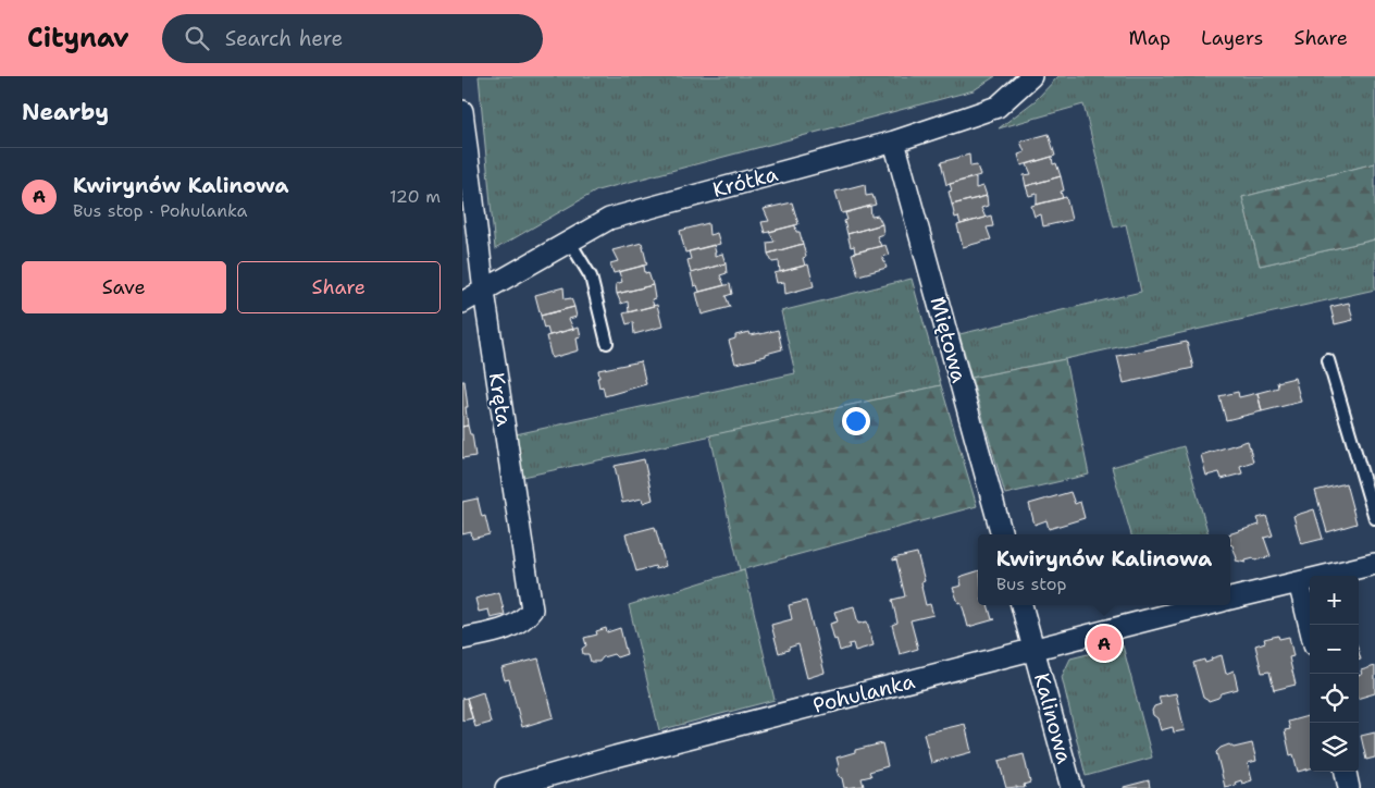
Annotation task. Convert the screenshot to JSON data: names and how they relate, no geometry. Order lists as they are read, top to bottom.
{
  "streets": {
    "street": [
      "Krótka",
      "Miętowa",
      "Kręta",
      "Pohulanka",
      "Kalinowa"
    ]
  },
  "crossings": [
    ["Krótka", "Miętowa"],
    ["Krótka", "Kręta"],
    ["Pohulanka", "Kalinowa"]
  ],
  "page": {
    "header": "Citynav",
    "search": "Search here",
    "nav": ["Map", "Layers", "Share"],
    "heading": "Nearby",
    "list": [
      {
        "mark": "A",
        "name": "Kwirynów Kalinowa",
        "note": "Bus stop · Pohulanka",
        "value": "120 m"
      }
    ],
    "buttons": ["Save", "Share"],
    "popup": ["Kwirynów Kalinowa", "Bus stop"],
    "map_buttons": ["+", "−"],
    "pins": "A"
  }
}
